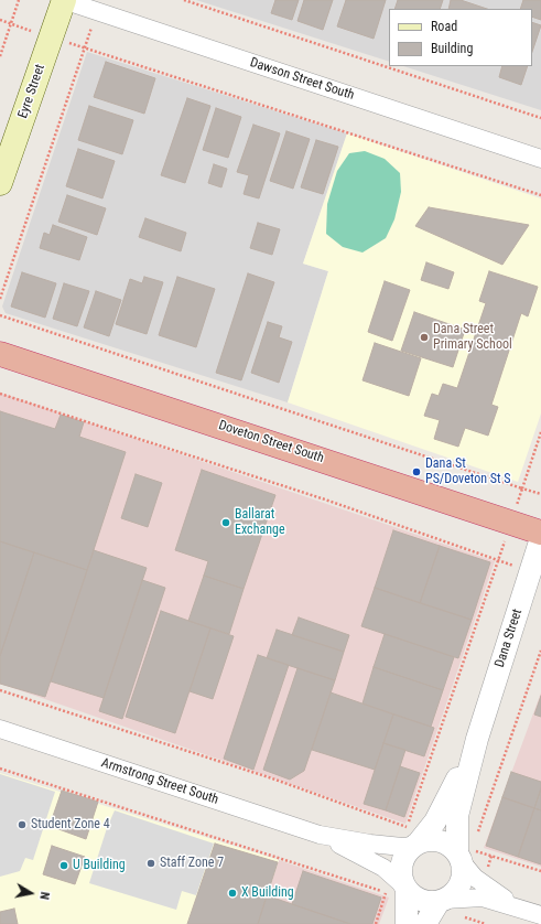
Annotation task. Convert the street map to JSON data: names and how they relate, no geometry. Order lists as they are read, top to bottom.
{
  "streets": {
    "highway": ["Doveton Street South"],
    "main road": ["Eyre Street"],
    "street": ["Dawson Street South", "Dana Street", "Armstrong Street South"]
  },
  "crossings": [
    ["Dawson Street South", "Eyre Street"],
    ["Dana Street", "Armstrong Street South"]
  ],
  "places": [
    "Dana Street Primary School",
    "Dana St PS/Doveton St S",
    "Ballarat Exchange",
    "Student Zone 4",
    "Staff Zone 7",
    "U Building",
    "X Building"
  ],
  "legend": ["Road", "Building"],
  "north": "right"
}
